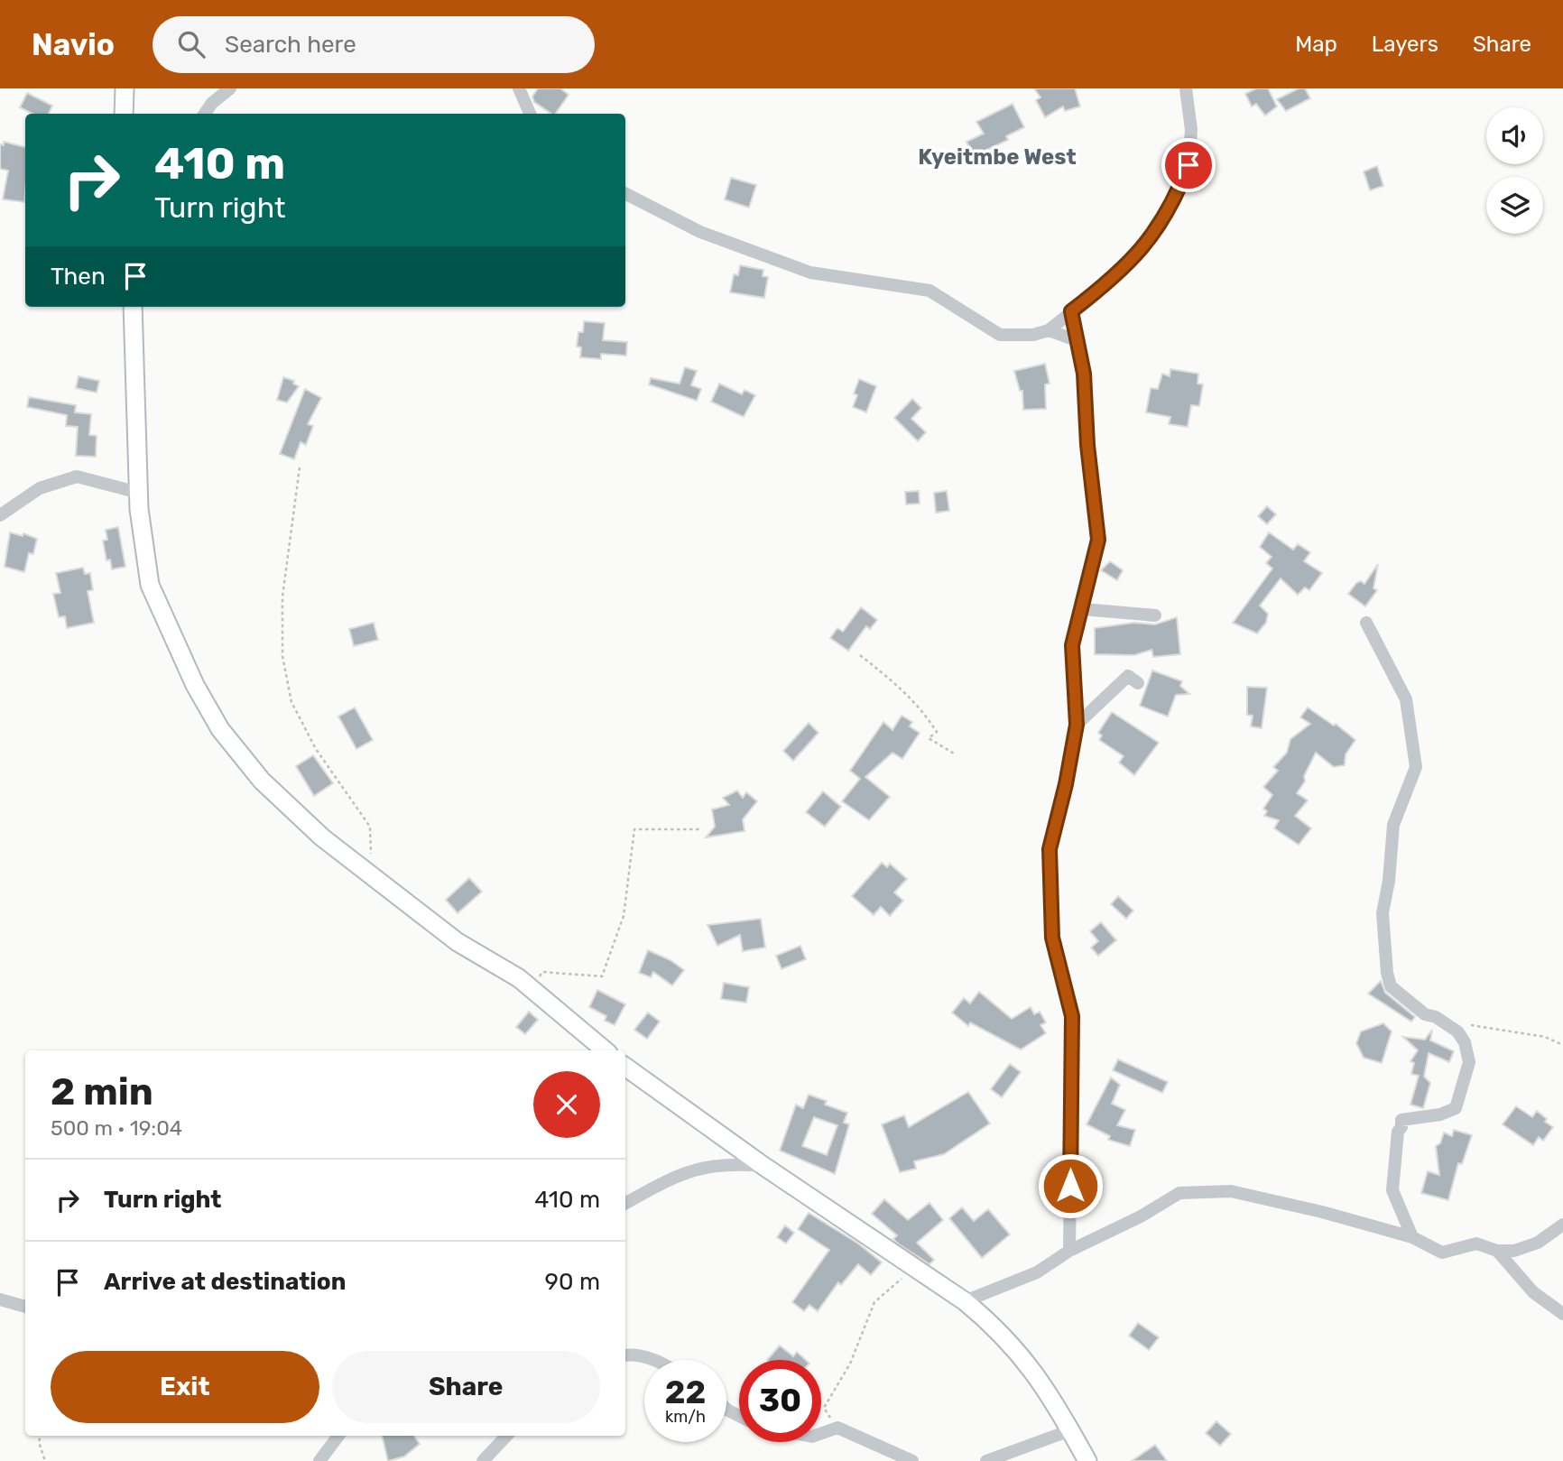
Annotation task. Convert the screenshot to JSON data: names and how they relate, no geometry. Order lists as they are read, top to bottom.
{
  "districts": ["Kyeitmbe West"],
  "page": {
    "header": "Navio",
    "search": "Search here",
    "nav": ["Map", "Layers", "Share"],
    "turn": ["410 m", "Turn right"],
    "then": "Then",
    "heading": ["2 min", "500 m · 19:04"],
    "list": [
      {
        "name": "Turn right",
        "value": "410 m"
      },
      {
        "name": "Arrive at destination",
        "value": "90 m"
      }
    ],
    "buttons": ["Exit", "Share"],
    "speed": "22 km/h",
    "limit": "30"
  }
}
